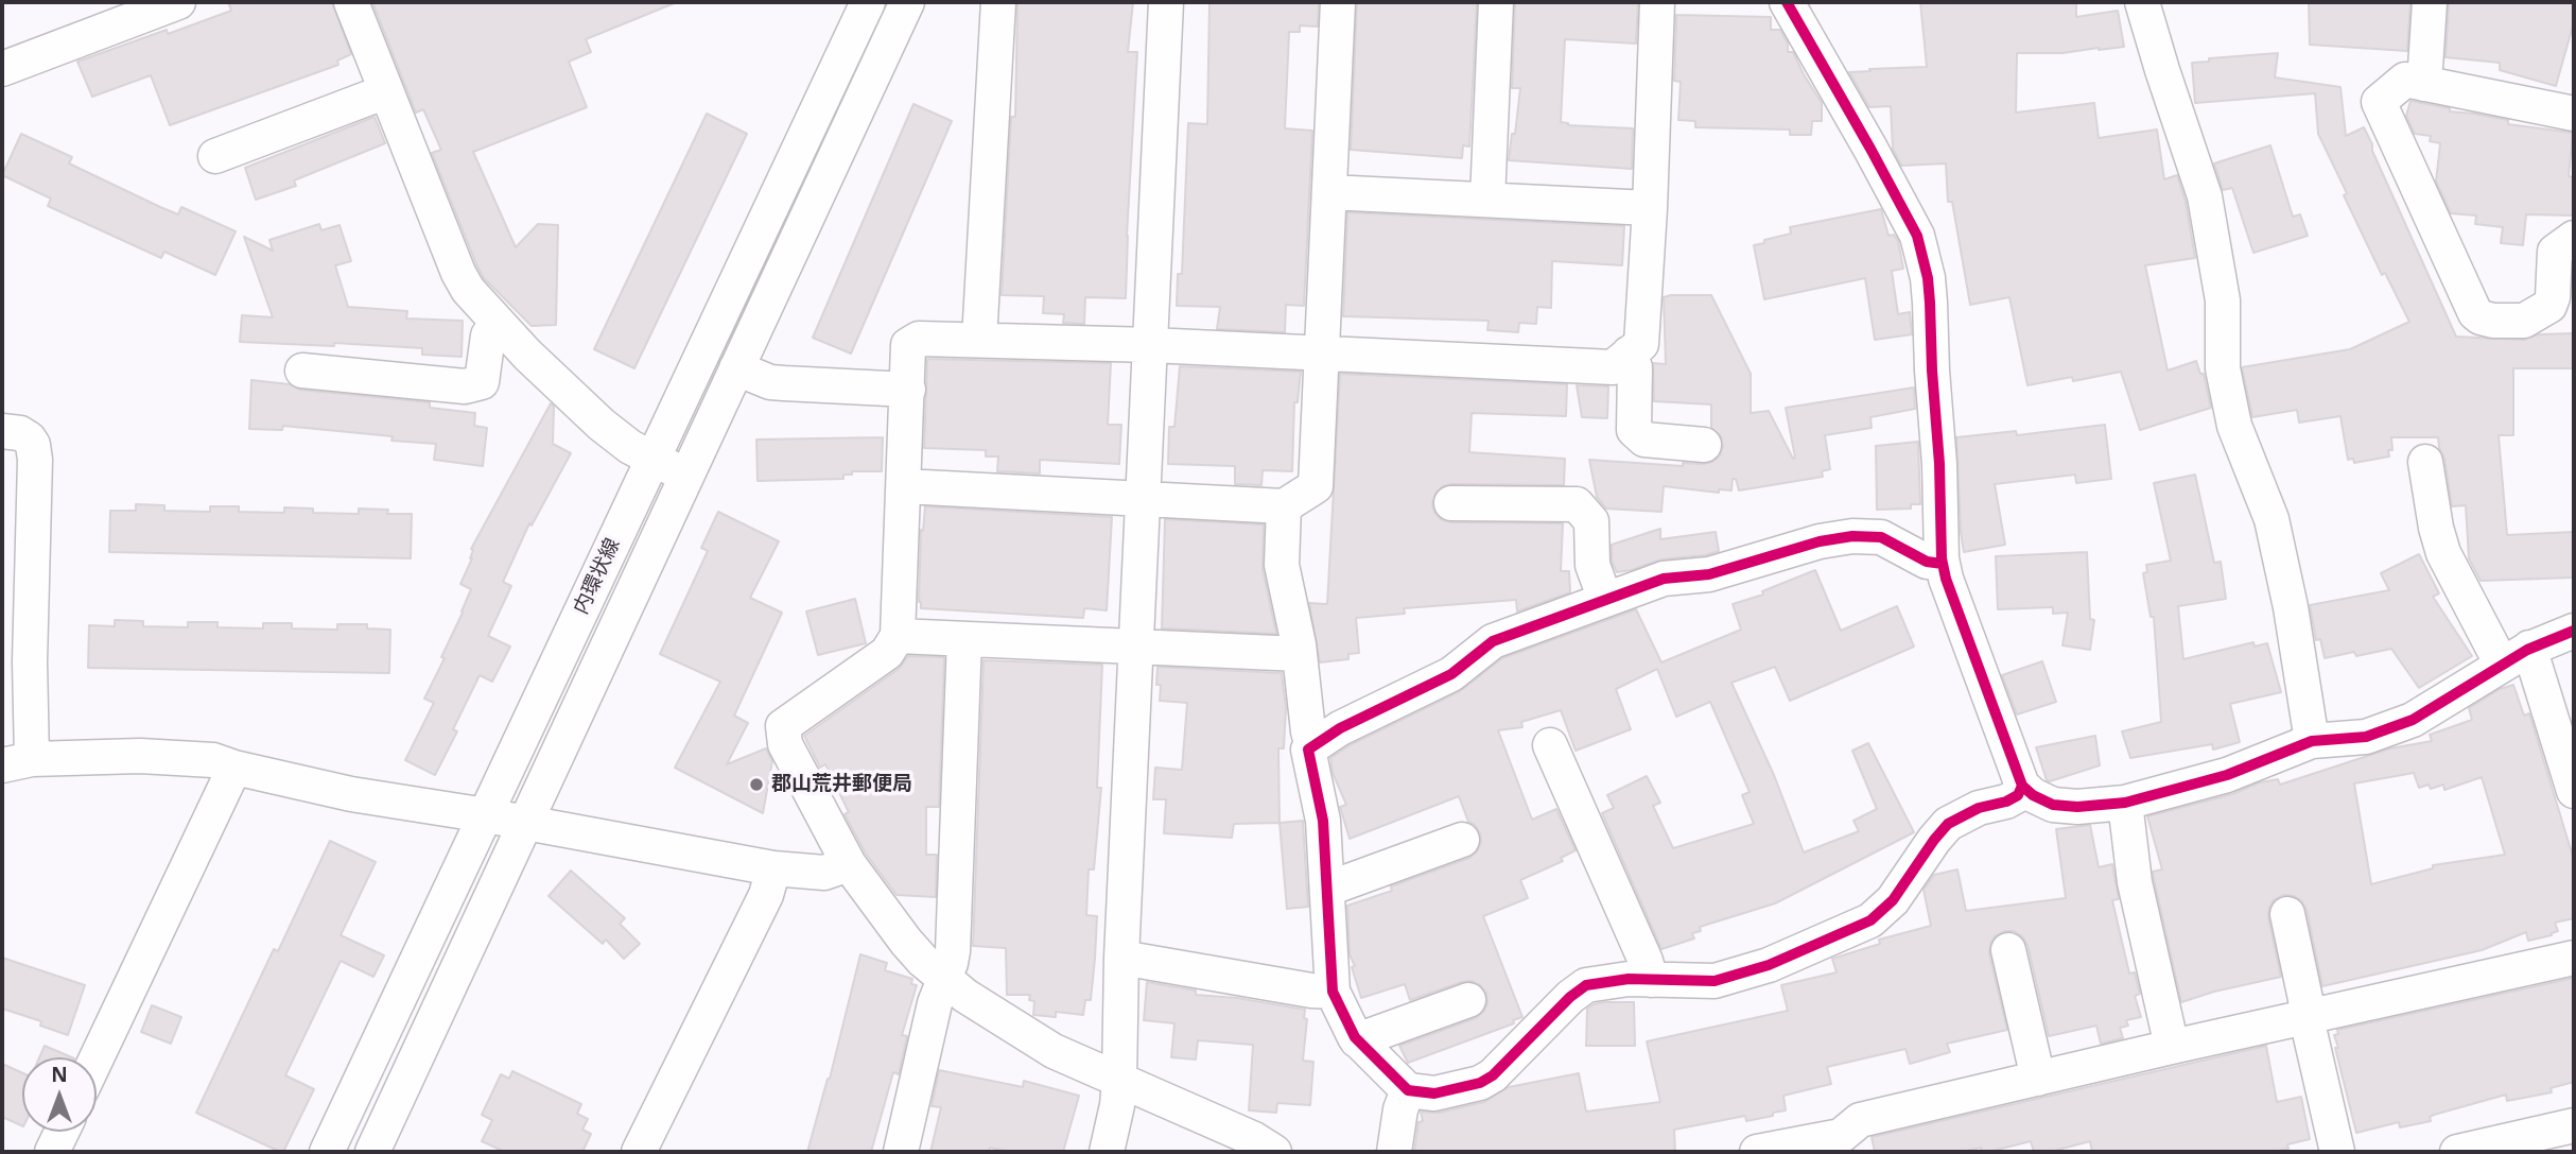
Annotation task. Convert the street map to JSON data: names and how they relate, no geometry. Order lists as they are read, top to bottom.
{
  "streets": {
    "street": ["内環状線"]
  },
  "places": ["郡山荒井郵便局"],
  "north": "top"
}
